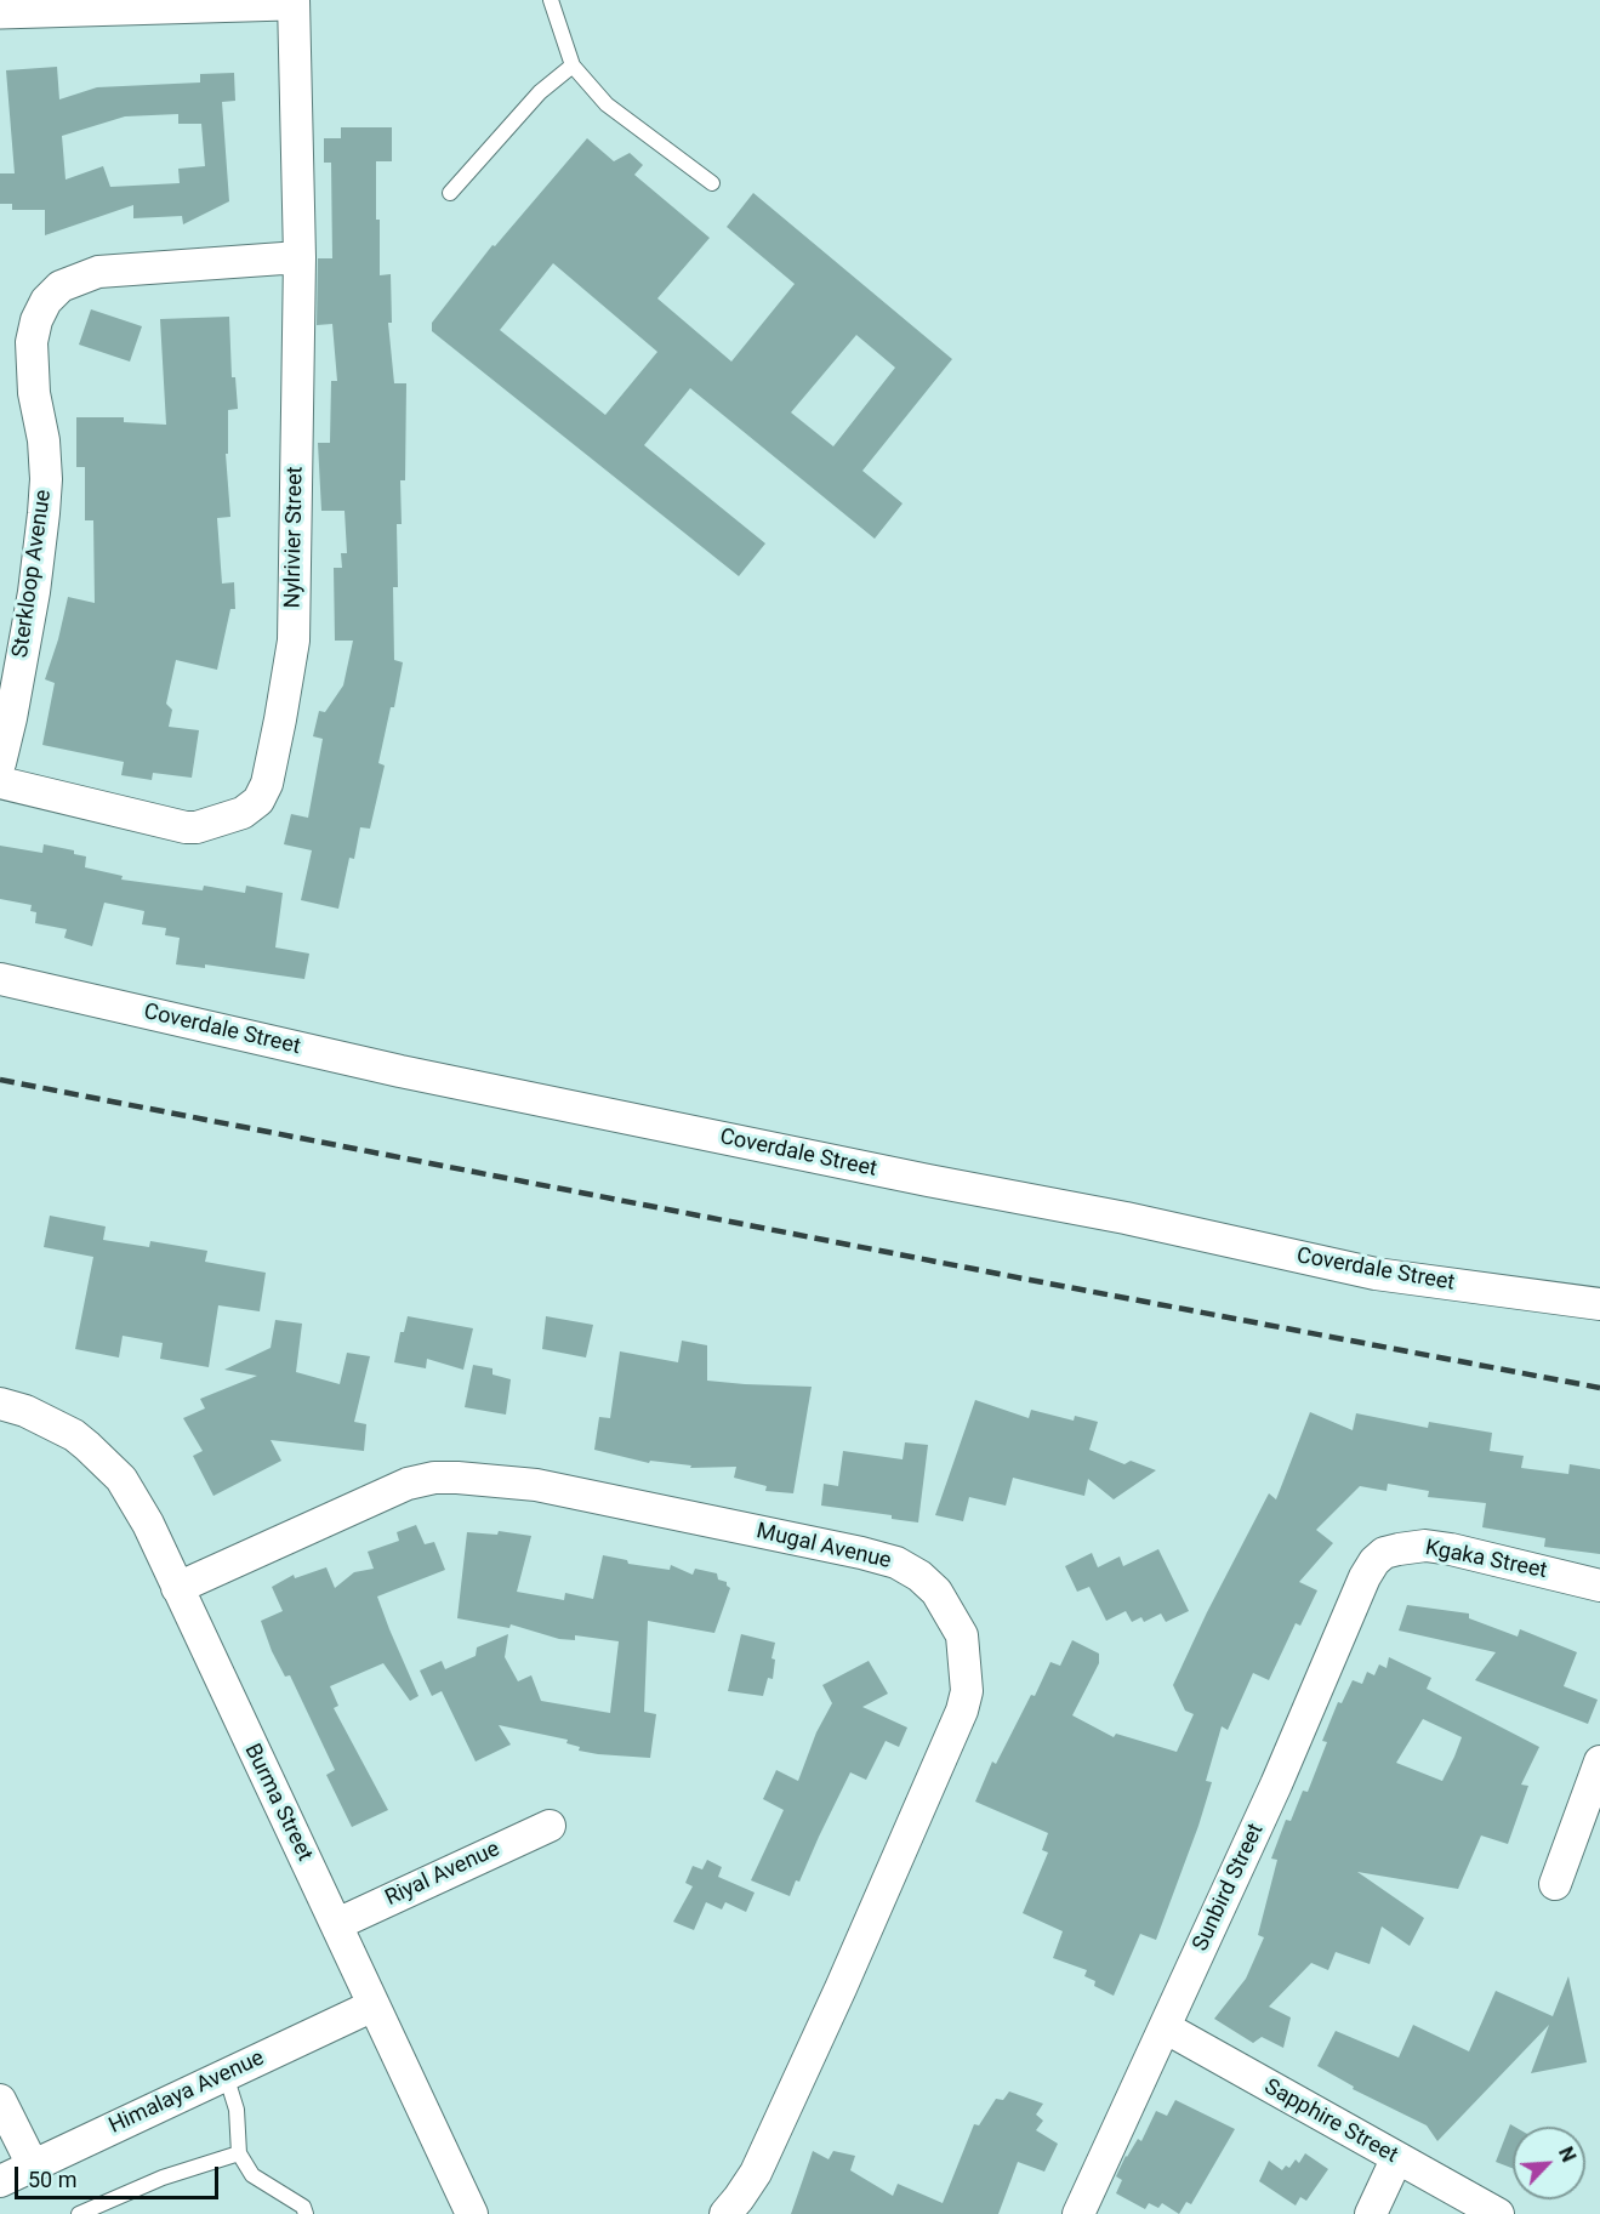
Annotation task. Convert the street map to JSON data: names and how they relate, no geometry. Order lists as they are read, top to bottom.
{
  "streets": {
    "street": [
      "Nylrivier Street",
      "Sterkloop Avenue",
      "Coverdale Street",
      "Mugal Avenue",
      "Kgaka Street",
      "Burma Street",
      "Riyal Avenue",
      "Sunbird Street",
      "Himalaya Avenue",
      "Sapphire Street"
    ]
  },
  "crossings": [
    ["Nylrivier Street", "Sterkloop Avenue"],
    ["Mugal Avenue", "Burma Street"],
    ["Kgaka Street", "Sunbird Street"],
    ["Burma Street", "Riyal Avenue"],
    ["Burma Street", "Himalaya Avenue"],
    ["Sunbird Street", "Sapphire Street"]
  ],
  "scale_bar": "50 m",
  "north": "top right"
}
